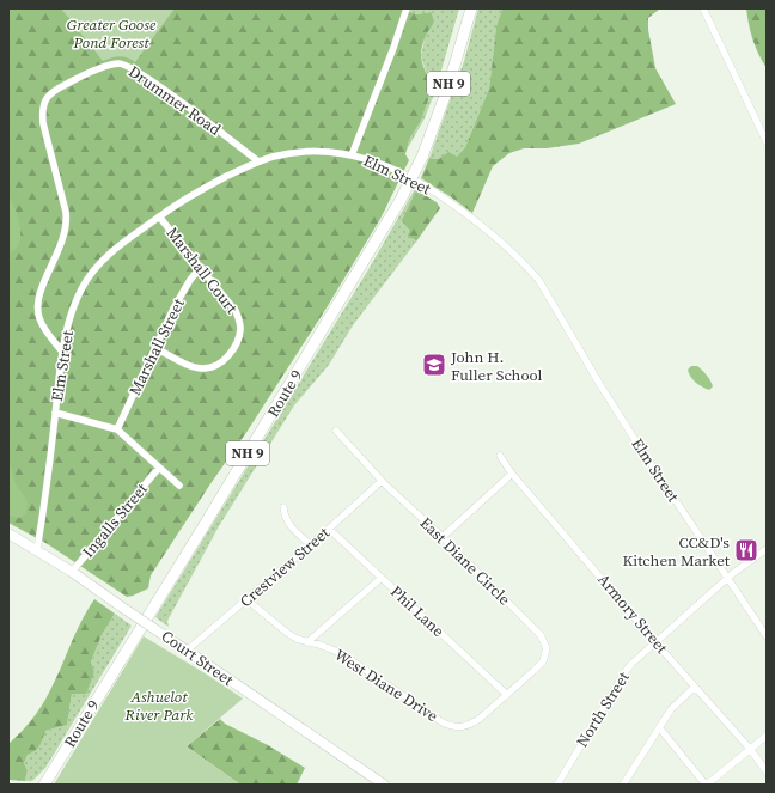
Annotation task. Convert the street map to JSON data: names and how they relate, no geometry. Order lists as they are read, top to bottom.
{
  "streets": {
    "highway": ["NH 9", "Route 9"],
    "main road": ["Court Street"],
    "street": [
      "Drummer Road",
      "Elm Street",
      "Marshall Court",
      "Marshall Street",
      "Ingalls Street",
      "East Diane Circle",
      "Crestview Street",
      "Phil Lane",
      "Armory Street",
      "West Diane Drive",
      "North Street"
    ]
  },
  "crossings": [
    ["Drummer Road", "Elm Street"],
    ["Elm Street", "Marshall Court"],
    ["Elm Street", "Court Street"],
    ["Elm Street", "North Street"],
    ["Marshall Court", "Marshall Street"],
    ["Ingalls Street", "Court Street"],
    ["East Diane Circle", "Crestview Street"],
    ["East Diane Circle", "Phil Lane"],
    ["East Diane Circle", "West Diane Drive"],
    ["Crestview Street", "Phil Lane"],
    ["Crestview Street", "Court Street"],
    ["Crestview Street", "West Diane Drive"],
    ["Phil Lane", "West Diane Drive"],
    ["Armory Street", "North Street"]
  ],
  "parks": ["Greater Goose Pond Forest", "Ashuelot River Park"],
  "places": {
    "school or university": ["John H. Fuller School"],
    "restaurant": ["CC&D's Kitchen Market"]
  }
}
